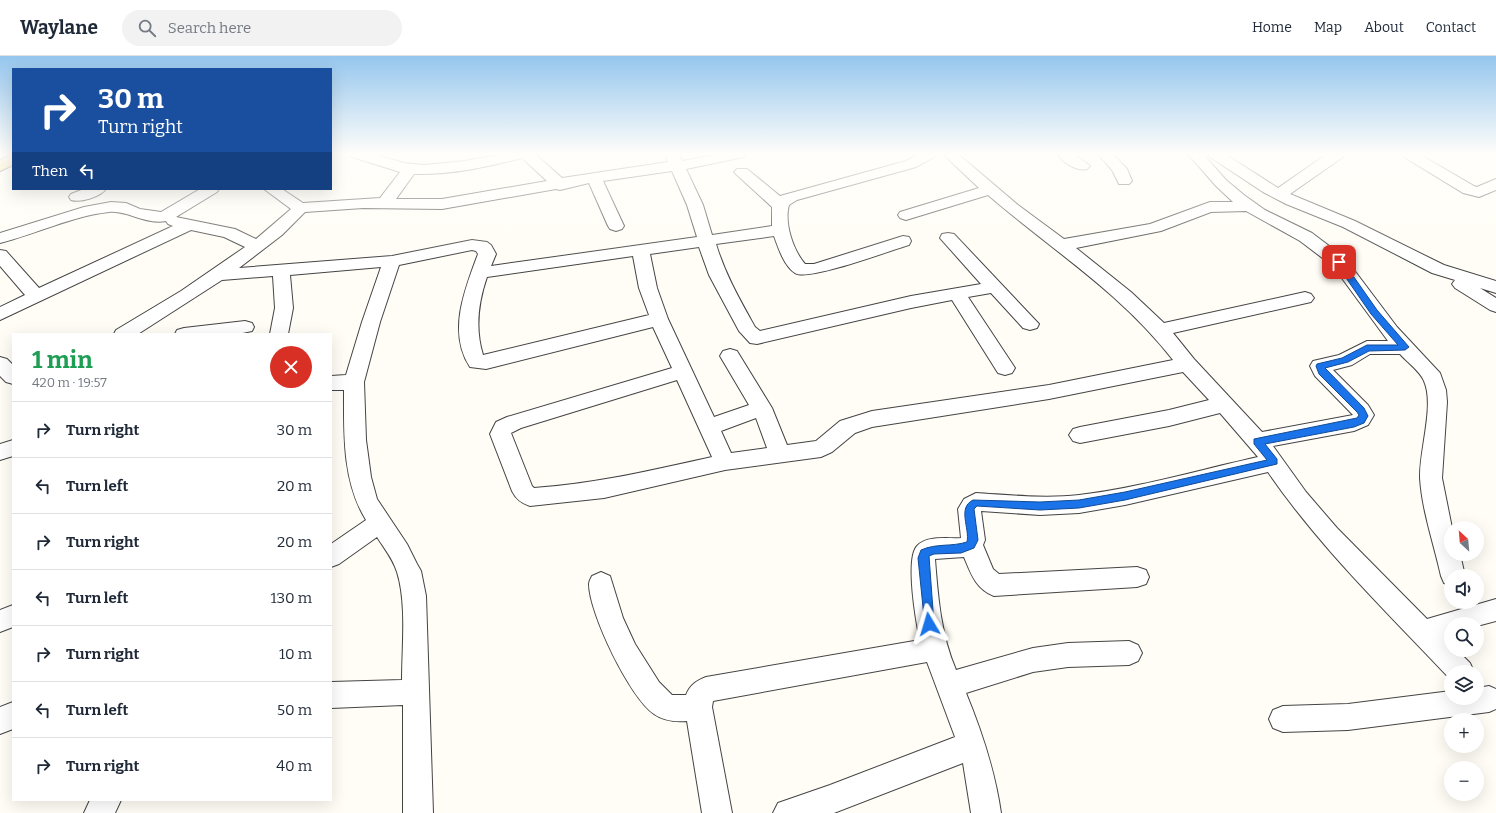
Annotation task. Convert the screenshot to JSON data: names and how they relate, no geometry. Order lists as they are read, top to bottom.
{
  "north": "top left",
  "page": {
    "header": "Waylane",
    "search": "Search here",
    "nav": [
      "Home",
      "Map",
      "About",
      "Contact"
    ],
    "turn": ["30 m", "Turn right"],
    "then": "Then",
    "heading": ["1 min", "420 m · 19:57"],
    "list": [
      {
        "name": "Turn right",
        "value": "30 m"
      },
      {
        "name": "Turn left",
        "value": "20 m"
      },
      {
        "name": "Turn right",
        "value": "20 m"
      },
      {
        "name": "Turn left",
        "value": "130 m"
      },
      {
        "name": "Turn right",
        "value": "10 m"
      },
      {
        "name": "Turn left",
        "value": "50 m"
      },
      {
        "name": "Turn right",
        "value": "40 m"
      }
    ],
    "map_buttons": ["+", "−"]
  }
}
